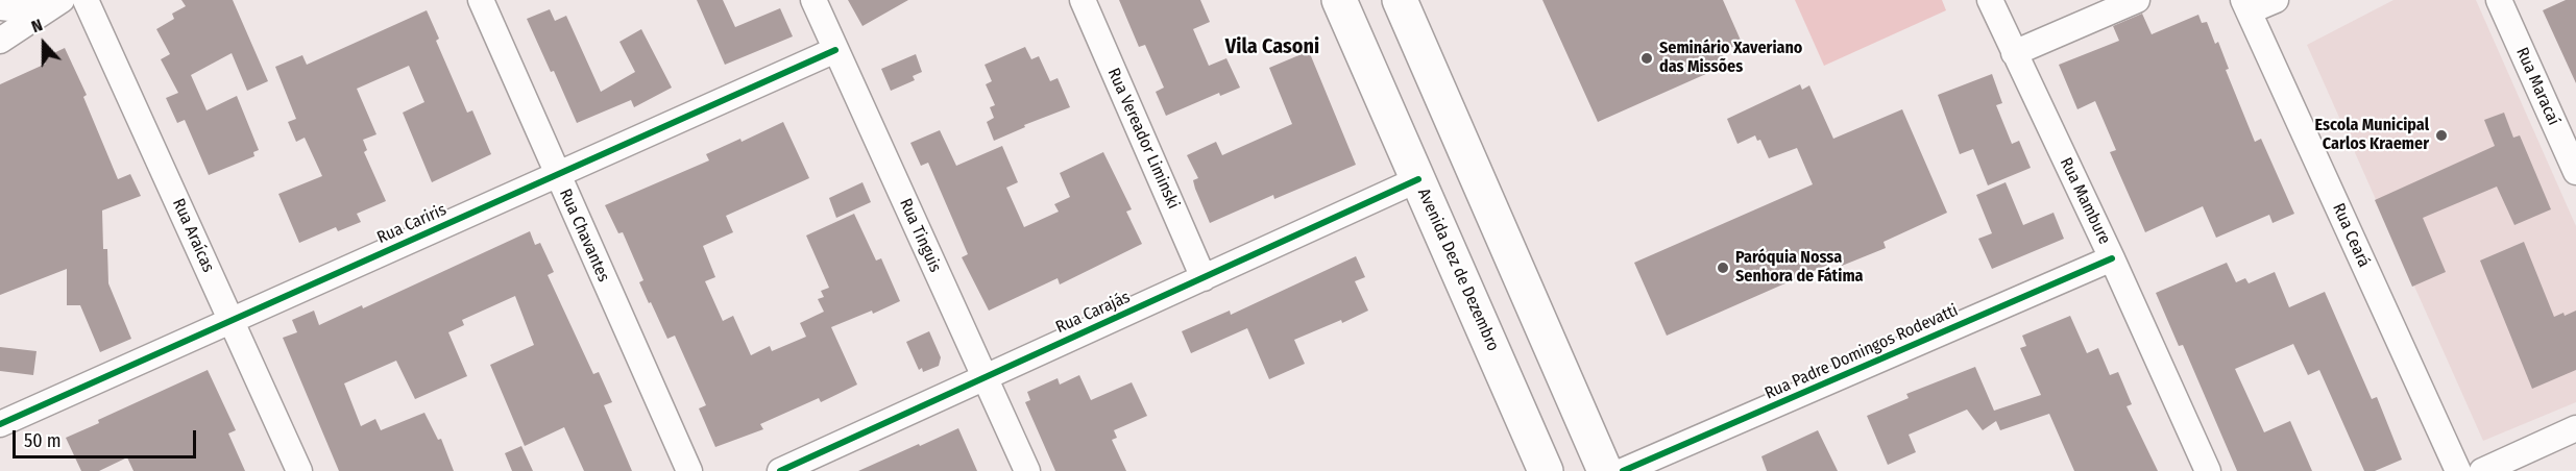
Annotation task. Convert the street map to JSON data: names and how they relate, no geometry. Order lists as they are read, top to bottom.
{
  "streets": {
    "highway": ["Avenida Dez de Dezembro"],
    "street": [
      "Rua Maracaí",
      "Rua Vereador Liminski",
      "Rua Mambure",
      "Rua Cariris",
      "Rua Araícas",
      "Rua Chavantes",
      "Rua Tinguis",
      "Rua Ceará",
      "Rua Carajás",
      "Rua Padre Domingos Rodevatti"
    ]
  },
  "crossings": [
    ["Rua Vereador Liminski", "Rua Carajás"],
    ["Rua Mambure", "Rua Padre Domingos Rodevatti"],
    ["Rua Cariris", "Rua Araícas"],
    ["Rua Cariris", "Rua Chavantes"],
    ["Rua Cariris", "Rua Tinguis"],
    ["Rua Tinguis", "Rua Carajás"],
    ["Avenida Dez de Dezembro", "Rua Carajás"]
  ],
  "districts": ["Vila Casoni"],
  "places": ["Seminário Xaveriano das Missões", "Escola Municipal Carlos Kraemer", "Paróquia Nossa Senhora de Fátima"],
  "scale_bar": "50 m",
  "north": "top"
}
